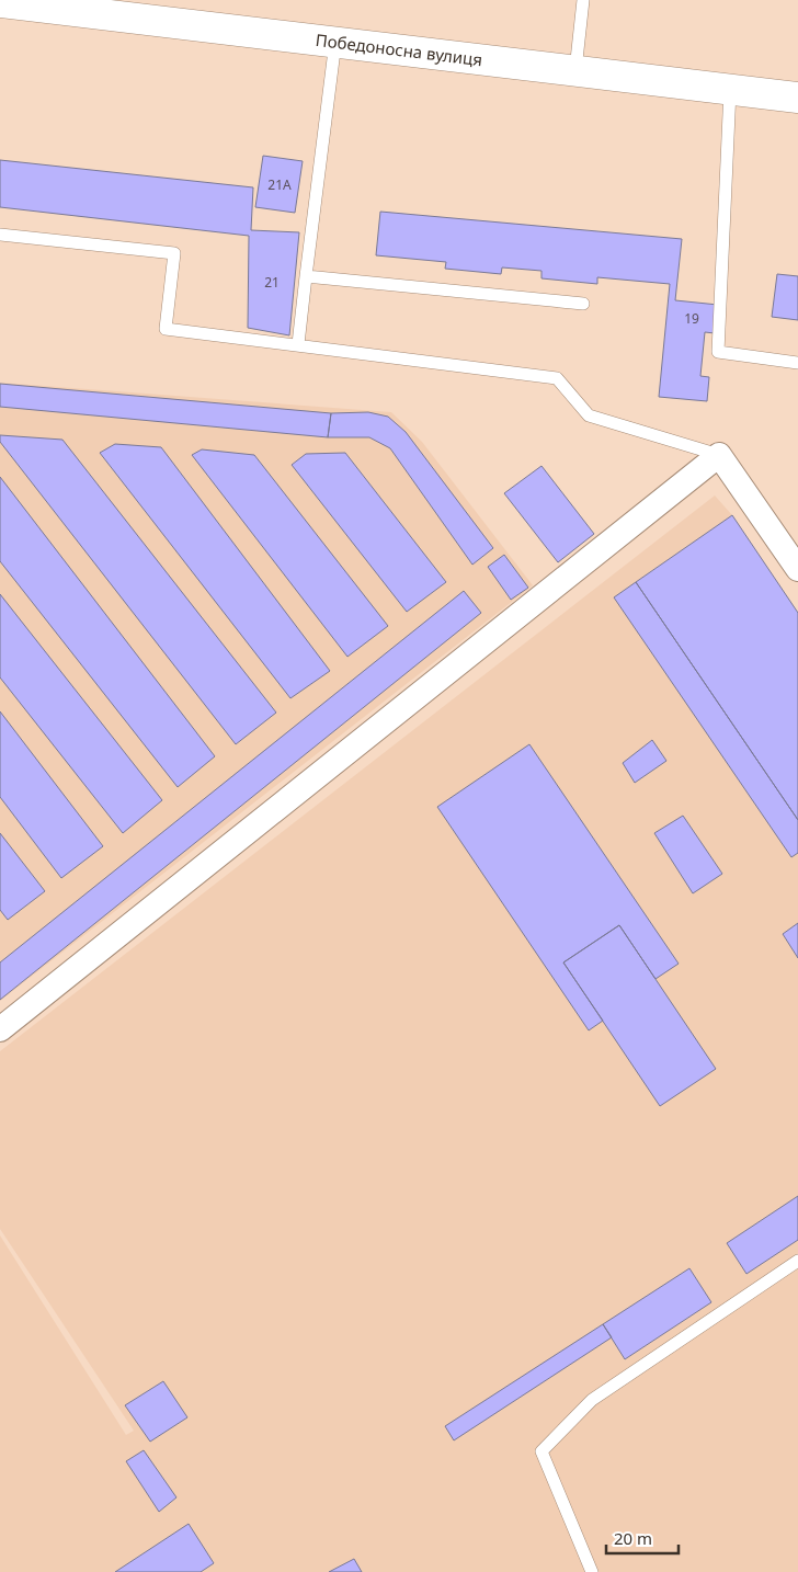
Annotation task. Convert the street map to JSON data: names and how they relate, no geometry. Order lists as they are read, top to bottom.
{
  "streets": {
    "street": ["Победоносна вулиця"]
  },
  "house_numbers": ["21А", "21", "19"],
  "scale_bar": "20 m"
}
